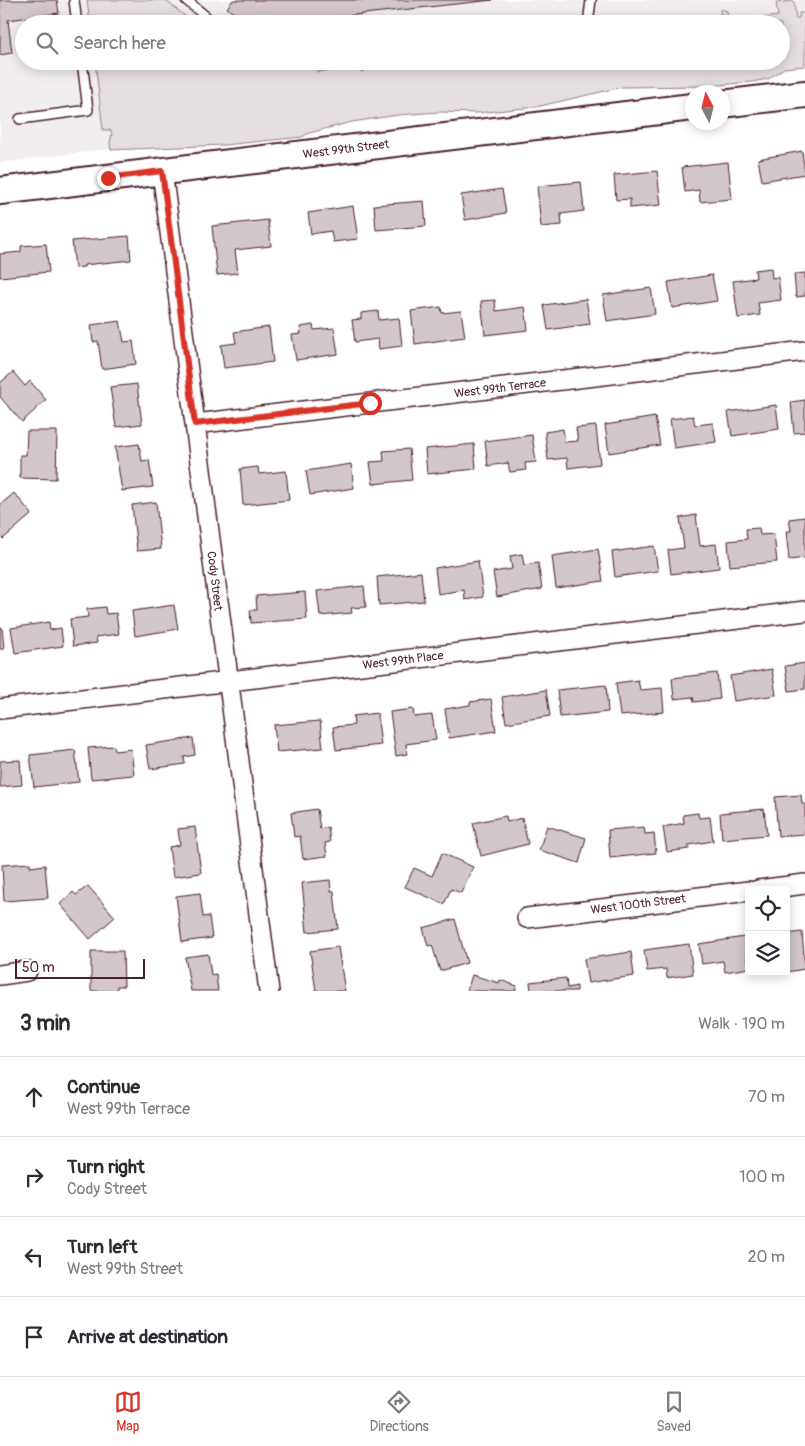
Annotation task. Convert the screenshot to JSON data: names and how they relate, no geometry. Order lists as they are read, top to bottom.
{
  "streets": {
    "street": [
      "West 99th Street",
      "West 99th Terrace",
      "Cody Street",
      "West 99th Place",
      "West 100th Street"
    ]
  },
  "crossings": [
    ["West 99th Street", "Cody Street"],
    ["West 99th Terrace", "Cody Street"],
    ["Cody Street", "West 99th Place"]
  ],
  "scale_bar": "50 m",
  "north": "top",
  "page": {
    "search": "Search here",
    "scale": "50 m",
    "heading": ["3 min", "Walk · 190 m"],
    "list": [
      ["Continue", "West 99th Terrace", "70 m"],
      ["Turn right", "Cody Street", "100 m"],
      ["Turn left", "West 99th Street", "20 m"],
      "Arrive at destination"
    ],
    "nav": ["Map", "Directions", "Saved"]
  }
}
